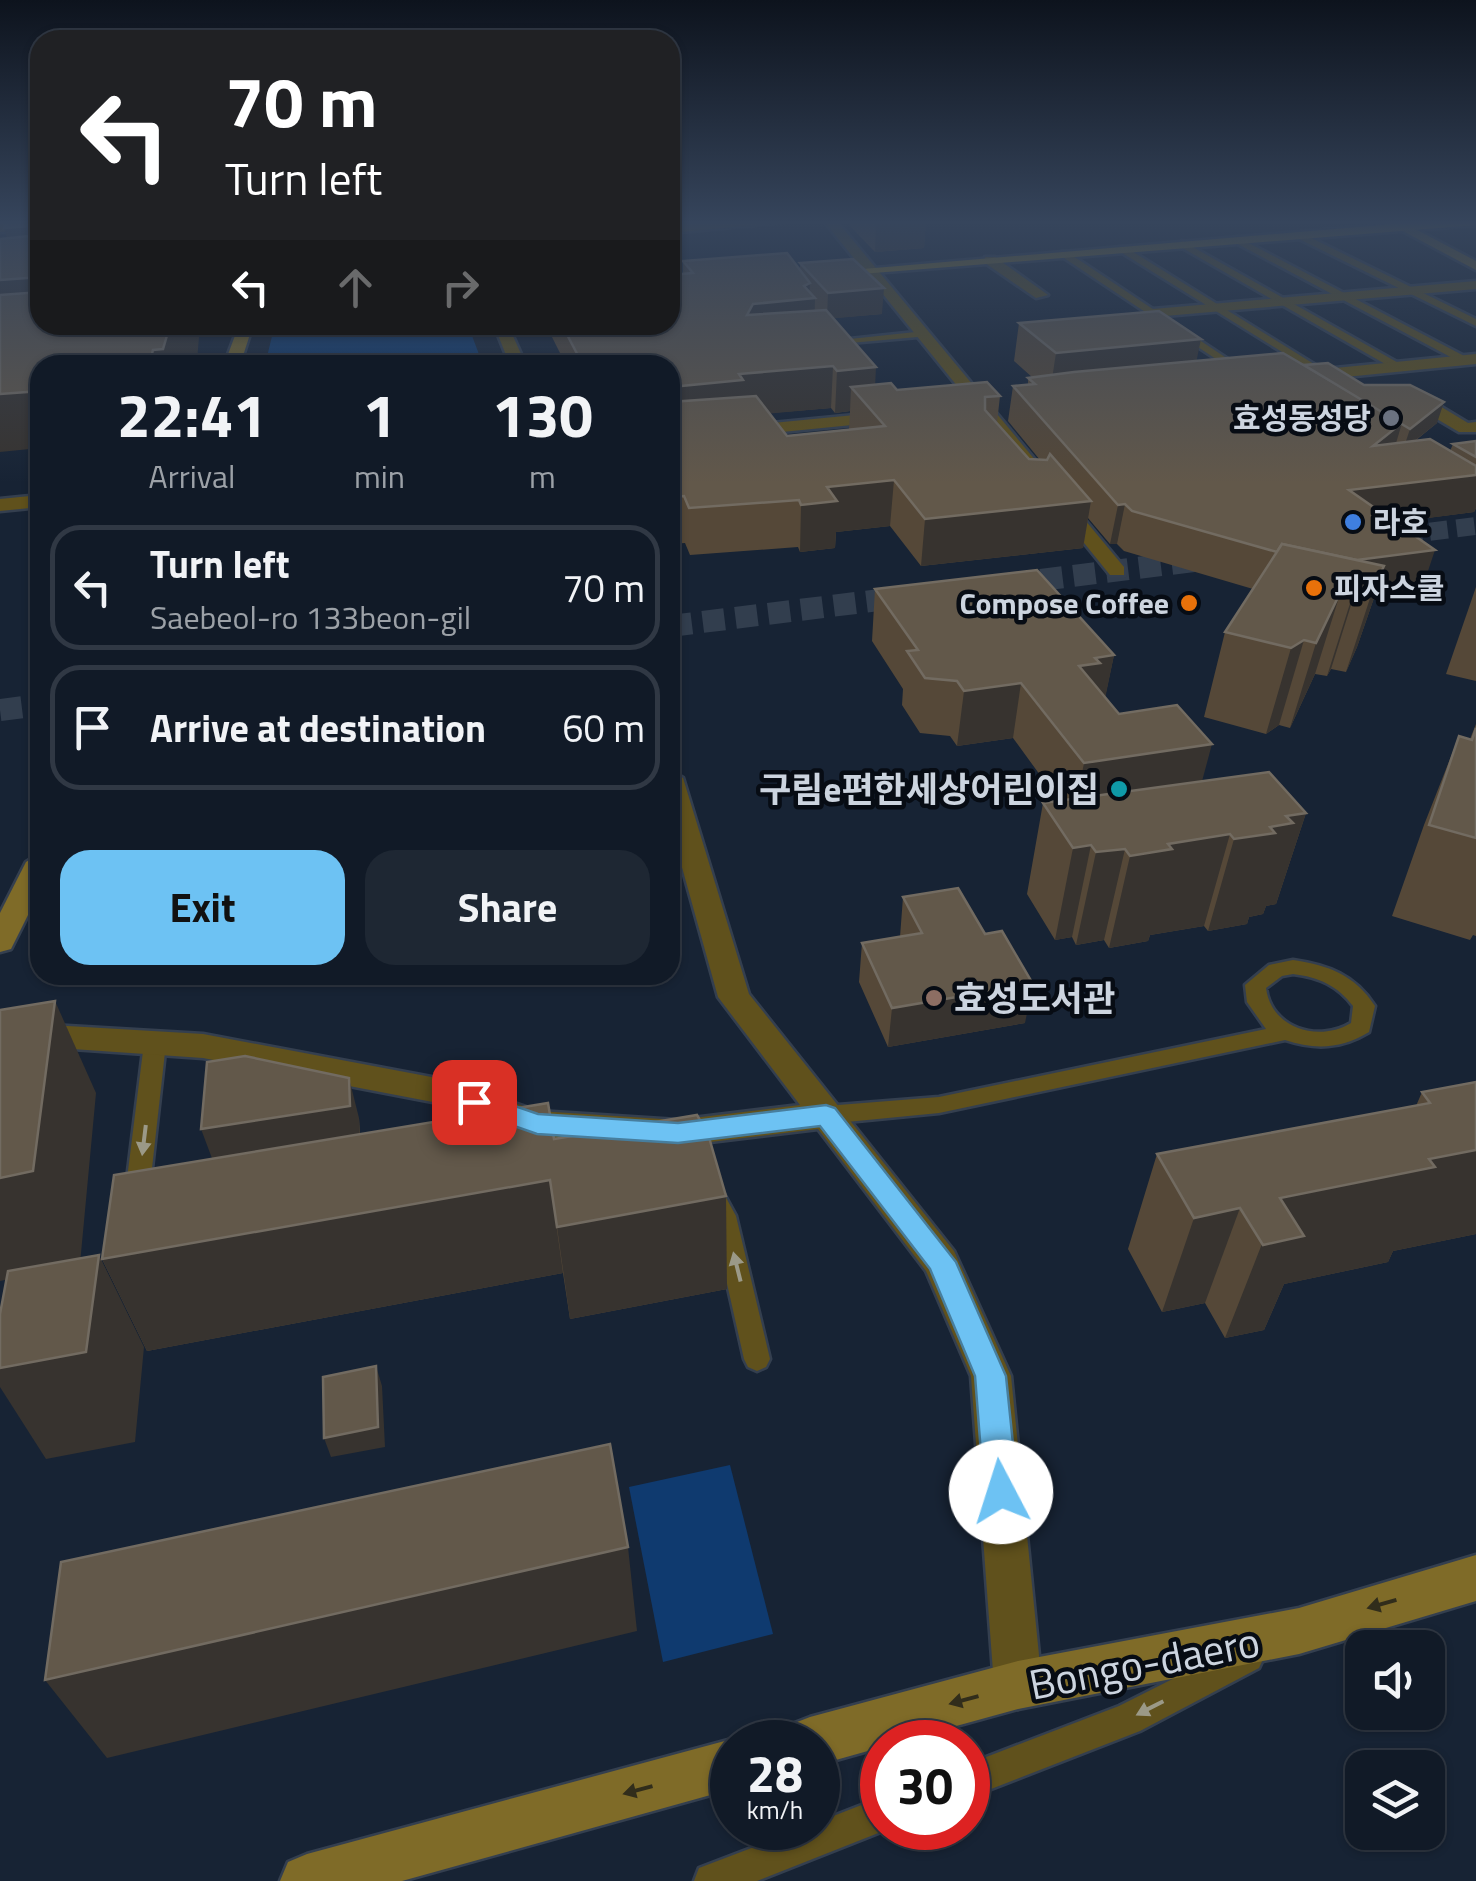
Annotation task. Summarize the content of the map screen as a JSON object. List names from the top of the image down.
{
  "streets": {
    "main road": ["Bongo-daero"]
  },
  "one_way": ["Bongo-daero"],
  "places": [
    "효성동성당",
    "라호",
    "피자스쿨",
    "Compose Coffee",
    "구림e편한세상어린이집",
    "효성도서관"
  ],
  "page": {
    "turn": ["70 m", "Turn left"],
    "eta": [
      "22:41",
      "Arrival",
      "1",
      "min",
      "130",
      "m"
    ],
    "list": [
      {
        "name": "Turn left",
        "note": "Saebeol-ro 133beon-gil",
        "value": "70 m"
      },
      {
        "name": "Arrive at destination",
        "value": "60 m"
      }
    ],
    "buttons": ["Exit", "Share"],
    "speed": "28 km/h",
    "limit": "30"
  }
}
